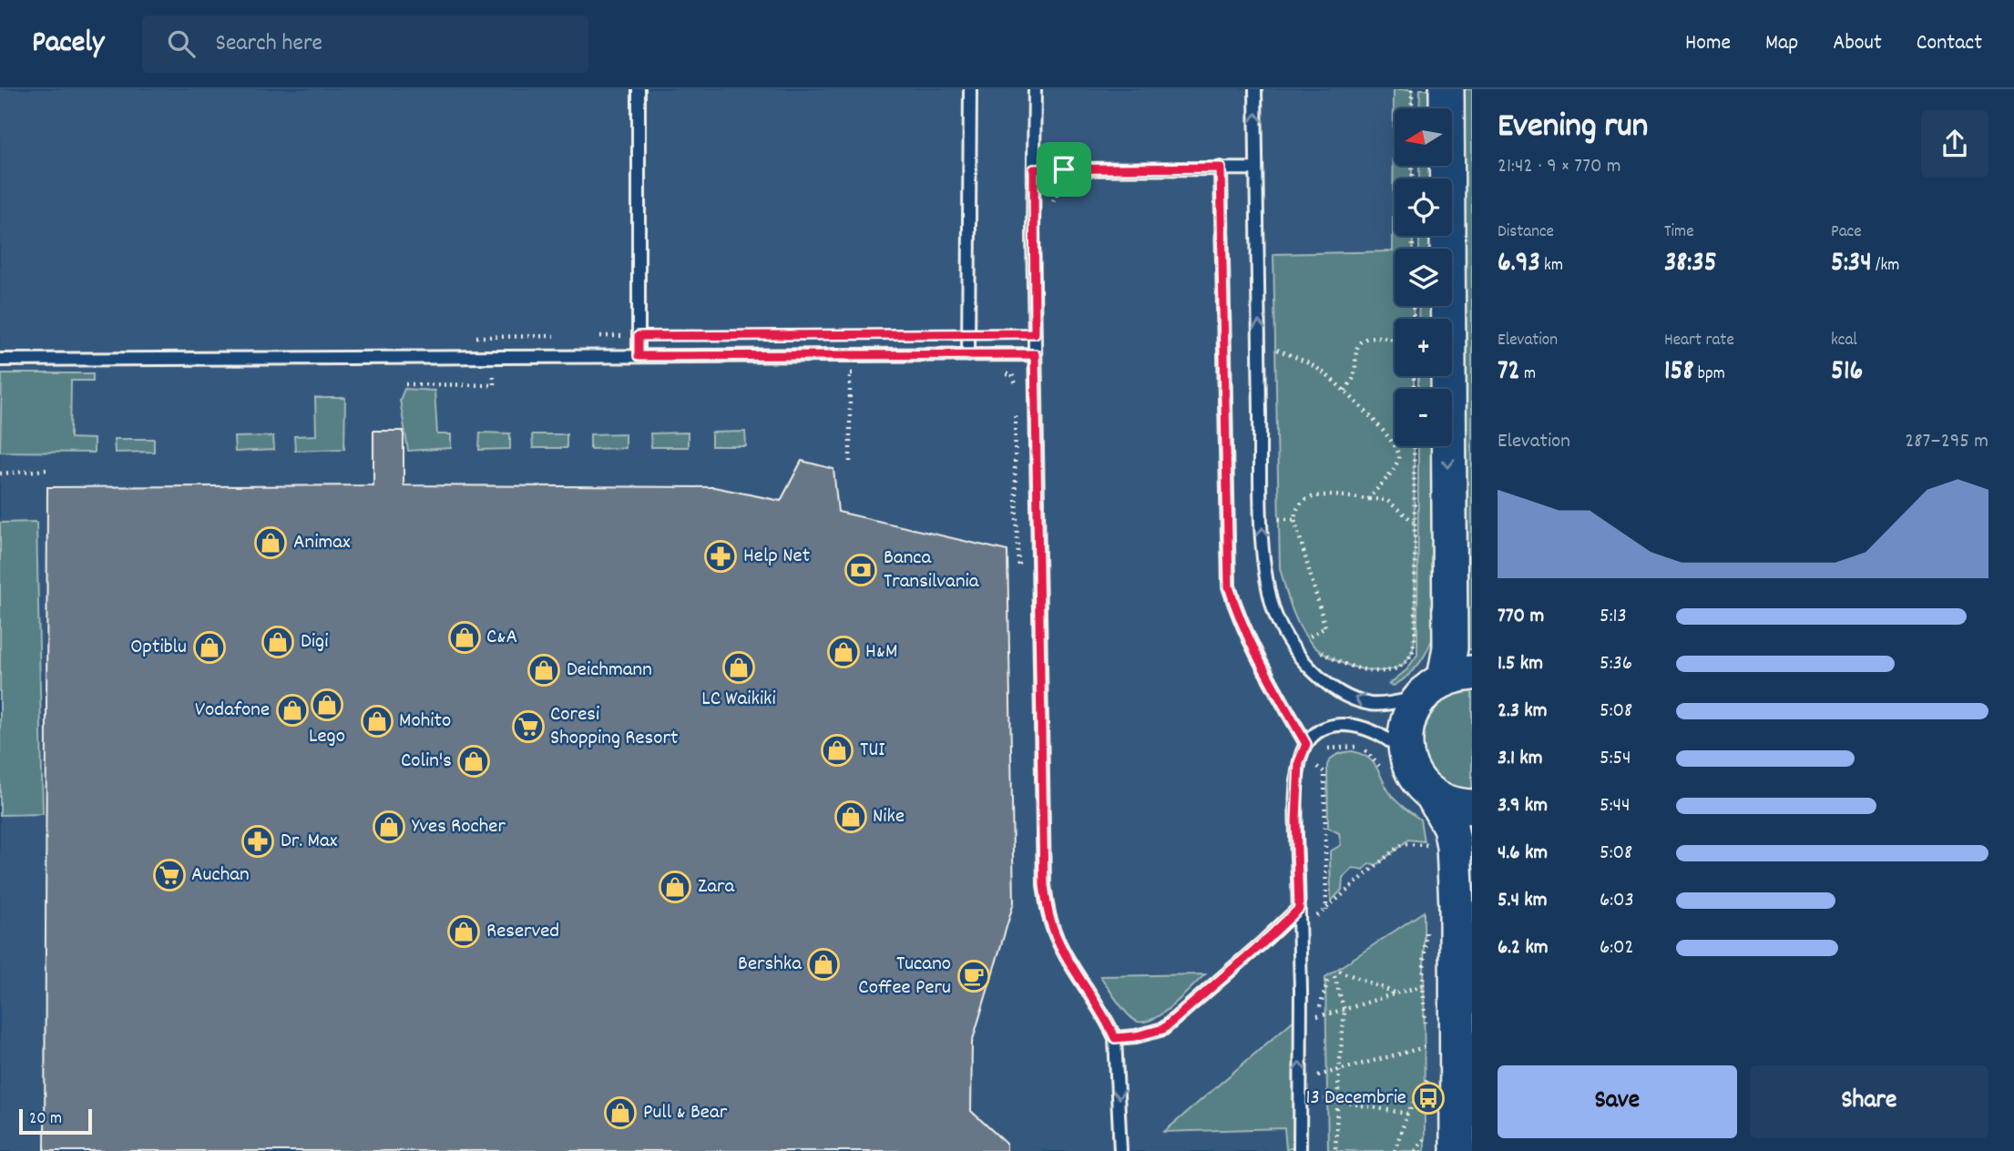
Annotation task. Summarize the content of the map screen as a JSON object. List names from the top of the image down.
{
  "places": {
    "shop": [
      "Animax",
      "C&A",
      "Digi",
      "Optiblu",
      "H&M",
      "LC Waikiki",
      "Deichmann",
      "Lego",
      "Vodafone",
      "Mohito",
      "TUI",
      "Colin's",
      "Nike",
      "Yves Rocher",
      "Zara",
      "Reserved",
      "Bershka",
      "Pull & Bear"
    ],
    "pharmacy": ["Help Net", "Dr. Max"],
    "bank": ["Banca Transilvania"],
    "supermarket": ["Coresi Shopping Resort", "Auchan"],
    "cafe": ["Tucano Coffee Peru"],
    "bus stop": ["13 Decembrie"]
  },
  "scale_bar": "20 m",
  "north": "left",
  "page": {
    "header": "Pacely",
    "search": "Search here",
    "nav": [
      "Home",
      "Map",
      "About",
      "Contact"
    ],
    "heading": ["Evening run", "21:42 · 9 × 770 m"],
    "map_buttons": ["+", "−"],
    "stats": [
      ["Distance", "6.93 km"],
      ["Time", "38:35"],
      ["Pace", "5:34 /km"],
      ["Elevation", "72 m"],
      ["Heart rate", "158 bpm"],
      ["kcal", "516"]
    ],
    "chart": ["Elevation", "287–295 m"],
    "list": [
      {
        "name": "770 m",
        "note": "5:13"
      },
      {
        "name": "1.5 km",
        "note": "5:36"
      },
      {
        "name": "2.3 km",
        "note": "5:08"
      },
      {
        "name": "3.1 km",
        "note": "5:54"
      },
      {
        "name": "3.9 km",
        "note": "5:44"
      },
      {
        "name": "4.6 km",
        "note": "5:08"
      },
      {
        "name": "5.4 km",
        "note": "6:03"
      },
      {
        "name": "6.2 km",
        "note": "6:02"
      }
    ],
    "buttons": ["Save", "Share"],
    "scale": "20 m"
  }
}
